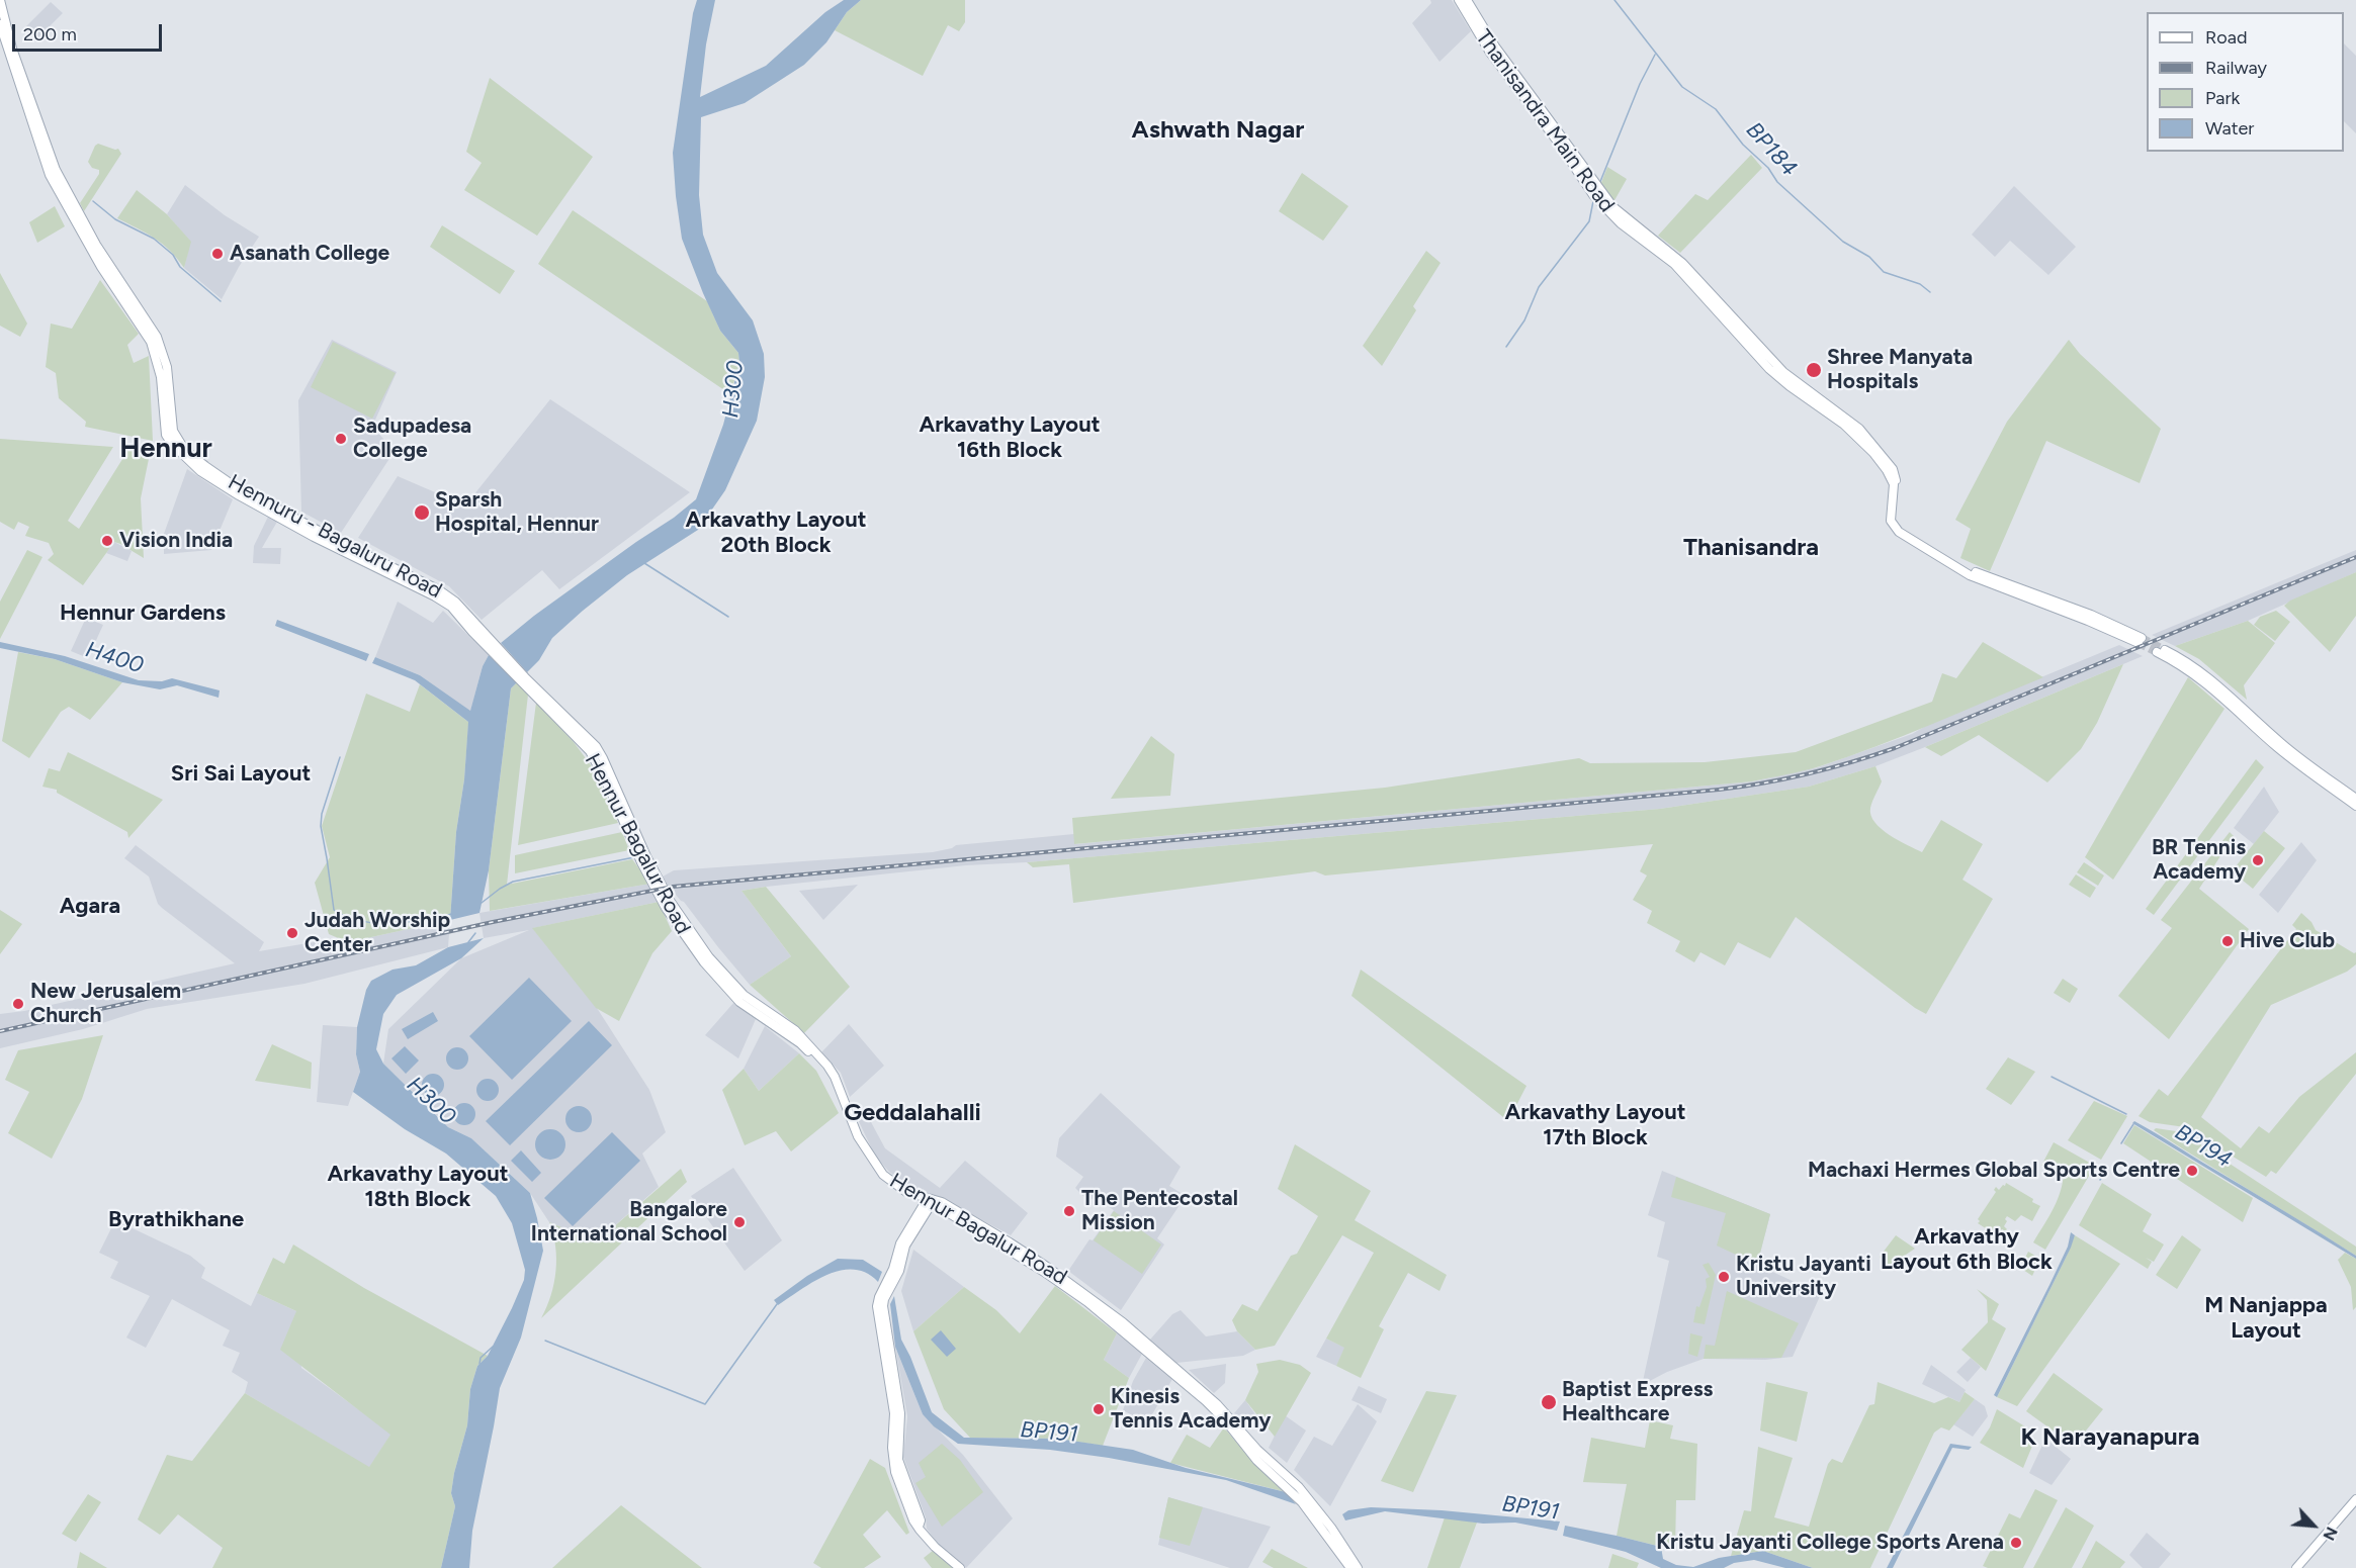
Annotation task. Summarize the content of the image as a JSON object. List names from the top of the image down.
{
  "streets": {
    "main road": ["Thanisandra Main Road", "Hennuru - Bagaluru Road", "Hennur Bagalur Road"]
  },
  "crossings": [
    ["Hennuru - Bagaluru Road", "Hennur Bagalur Road"]
  ],
  "districts": [
    "Ashwath Nagar",
    "Arkavathy Layout 16th Block",
    "Hennur",
    "Arkavathy Layout 20th Block",
    "Thanisandra",
    "Hennur Gardens",
    "Sri Sai Layout",
    "Agara",
    "Geddalahalli",
    "Arkavathy Layout 17th Block",
    "Arkavathy Layout 18th Block",
    "Byrathikhane",
    "Arkavathy Layout 6th Block",
    "M Nanjappa Layout",
    "K Narayanapura"
  ],
  "water": [
    "BP184",
    "H300",
    "H400",
    "BP194",
    "BP191"
  ],
  "places": [
    "Asanath College",
    "Shree Manyata Hospitals",
    "Sadupadesa College",
    "Sparsh Hospital, Hennur",
    "Vision India",
    "BR Tennis Academy",
    "Judah Worship Center",
    "Hive Club",
    "New Jerusalem Church",
    "Machaxi Hermes Global Sports Centre",
    "The Pentecostal Mission",
    "Bangalore International School",
    "Kristu Jayanti University",
    "Baptist Express Healthcare",
    "Kinesis Tennis Academy",
    "Kristu Jayanti College Sports Arena"
  ],
  "legend": [
    "Road",
    "Railway",
    "Park",
    "Water"
  ],
  "scale_bar": "200 m",
  "north": "bottom right"
}
